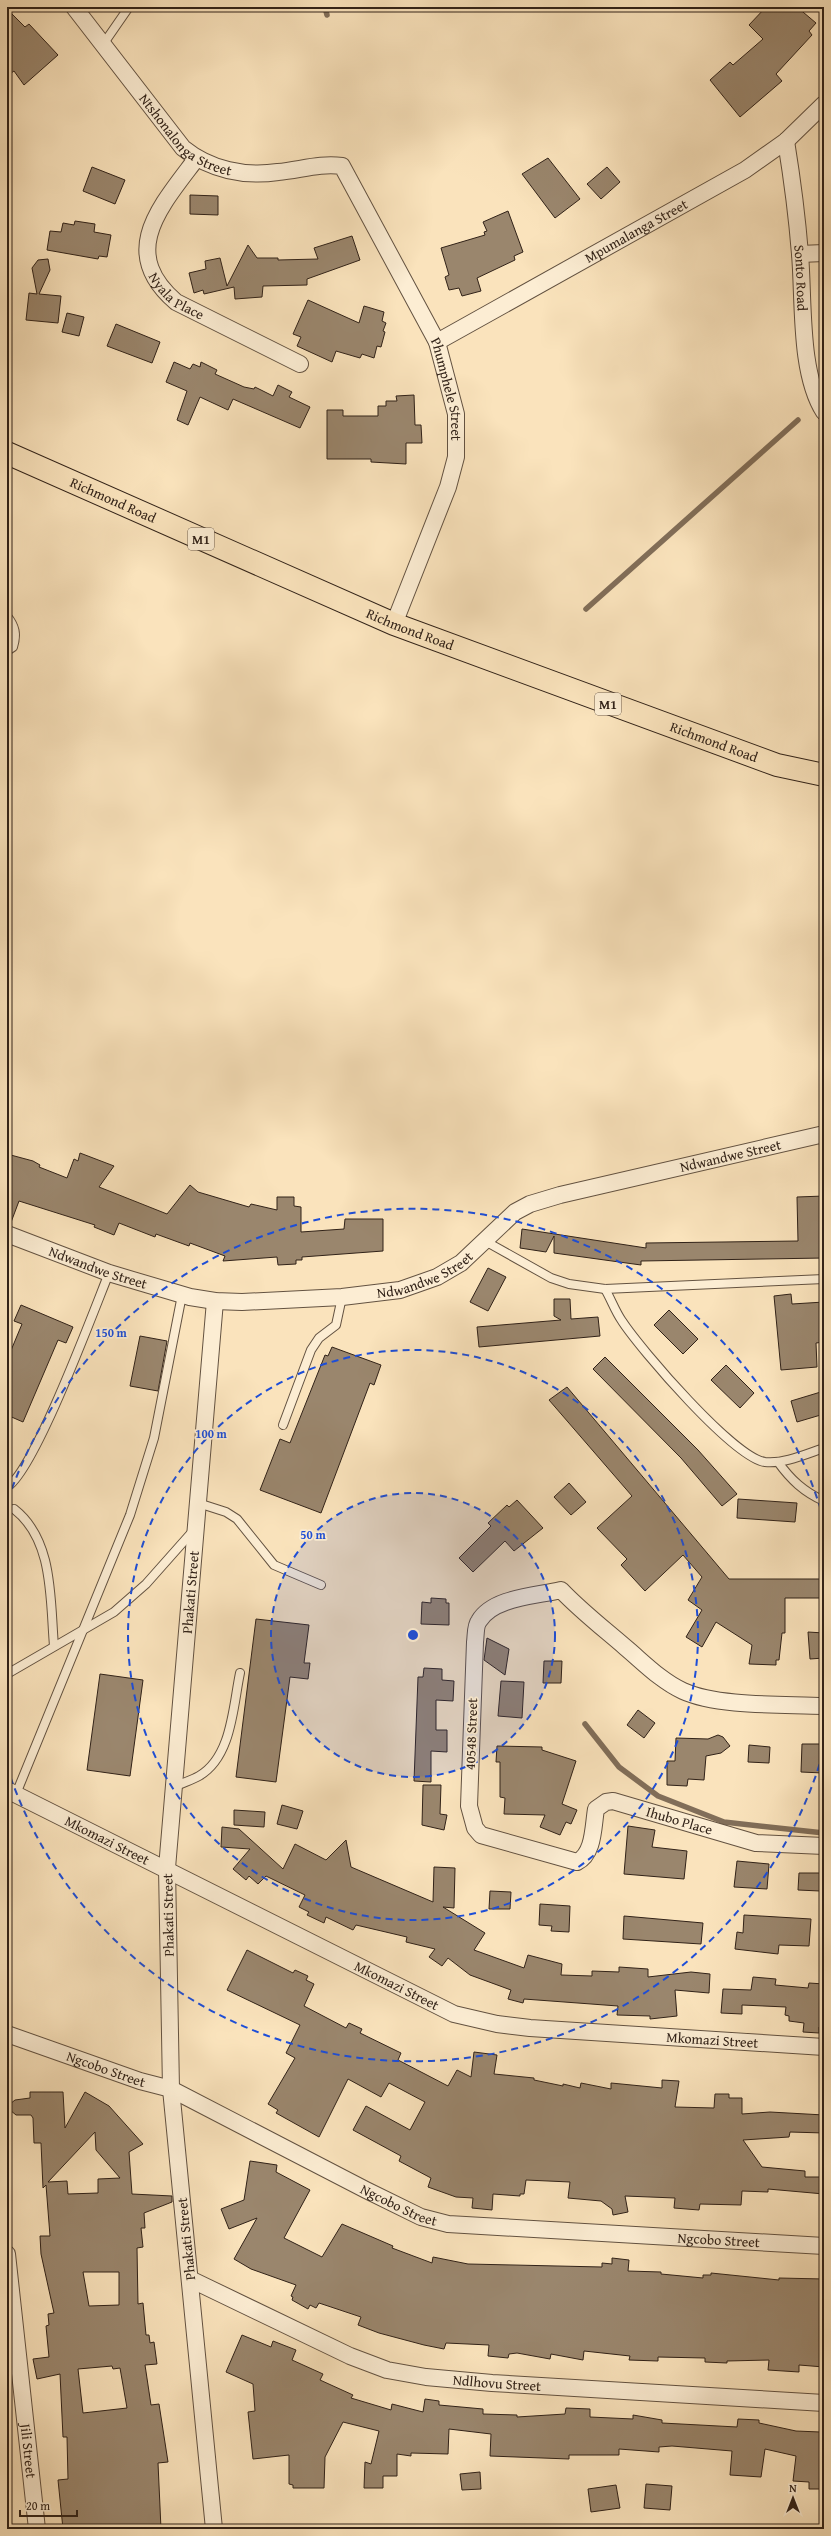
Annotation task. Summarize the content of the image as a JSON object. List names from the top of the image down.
{
  "streets": {
    "highway": ["Richmond Road", "M1"],
    "street": [
      "Ntshonalonga Street",
      "Mpumalanga Street",
      "Sonto Road",
      "Nyala Place",
      "Phumphele Street",
      "Ndwandwe Street",
      "Phakati Street",
      "40548 Street",
      "Ihubo Place",
      "Mkomazi Street",
      "Ngcobo Street",
      "Ndlhovu Street",
      "Jili Street"
    ]
  },
  "crossings": [
    ["Ntshonalonga Street", "Nyala Place"],
    ["Ntshonalonga Street", "Phumphele Street"],
    ["Mpumalanga Street", "Sonto Road"],
    ["Mpumalanga Street", "Phumphele Street"],
    ["Phumphele Street", "Richmond Road"],
    ["Ndwandwe Street", "Phakati Street"],
    ["Phakati Street", "Mkomazi Street"],
    ["Phakati Street", "Ngcobo Street"],
    ["Phakati Street", "Ndlhovu Street"],
    ["40548 Street", "Ihubo Place"]
  ],
  "scale_bar": "20 m",
  "north": "top",
  "rings": ["150 m", "100 m", "50 m"]
}
